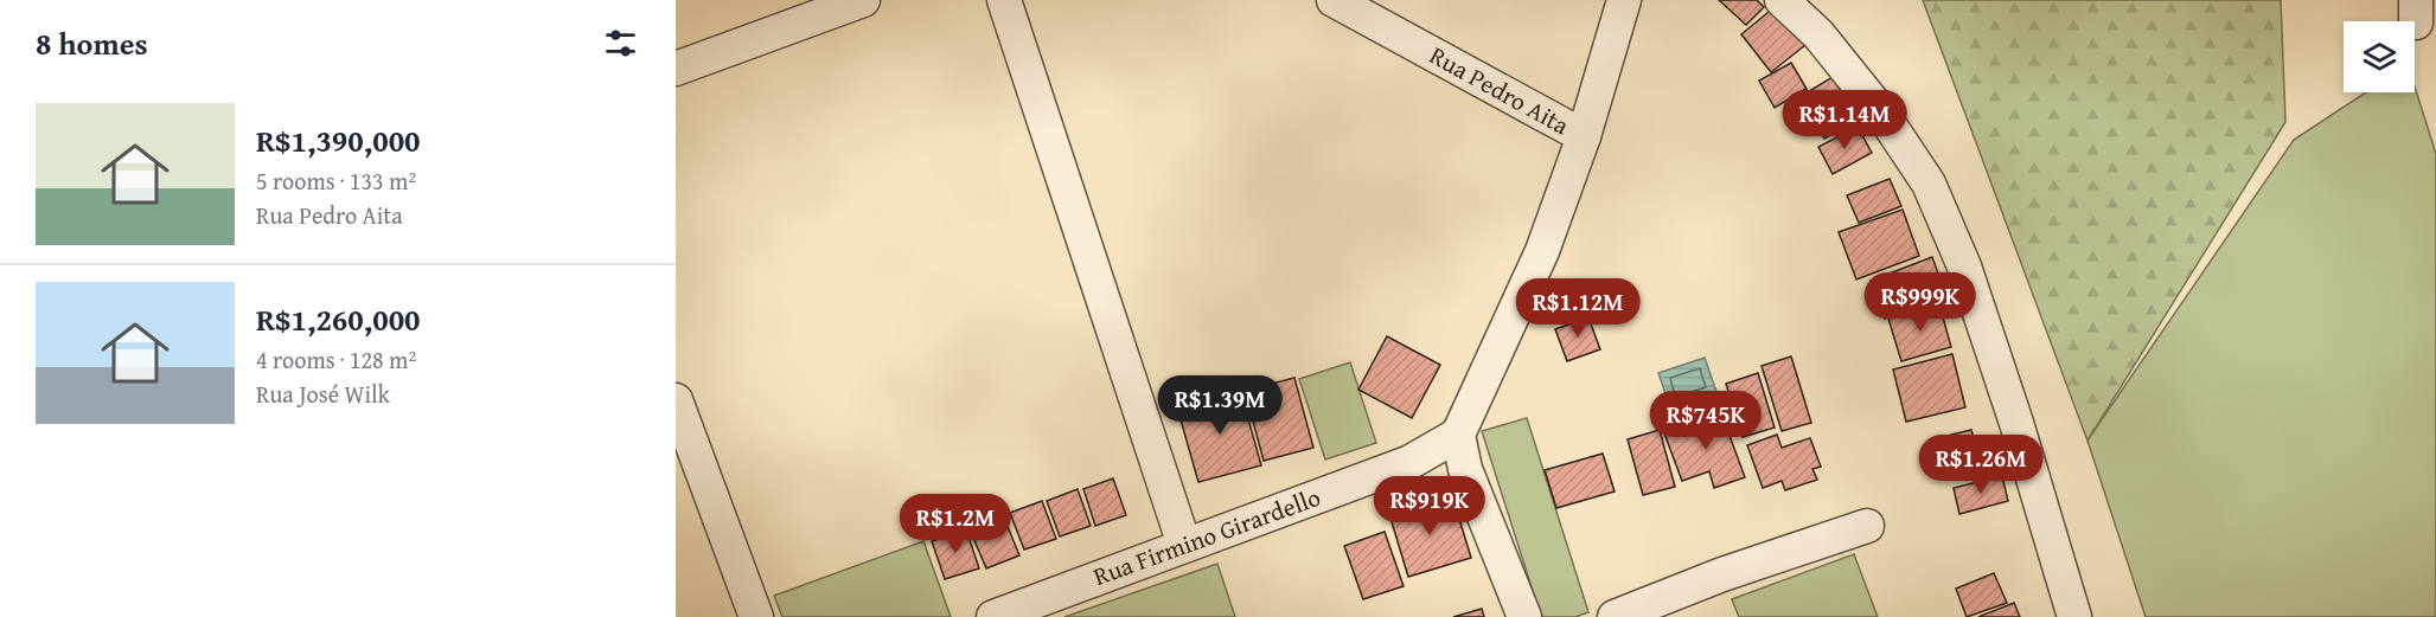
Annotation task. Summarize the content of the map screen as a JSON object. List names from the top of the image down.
{
  "streets": {
    "street": ["Rua Pedro Aita", "Rua Firmino Girardello"]
  },
  "crossings": [
    ["Rua Pedro Aita", "Rua Firmino Girardello"]
  ],
  "page": {
    "heading": "8 homes",
    "list": [
      {
        "name": "R$1,390,000",
        "note": "5 rooms · 133 m² · Rua Pedro Aita"
      },
      {
        "name": "R$1,260,000",
        "note": "4 rooms · 128 m² · Rua José Wilk"
      }
    ],
    "price": [
      "R$1.14M",
      "R$999K",
      "R$1.12M",
      "R$1.39M",
      "R$745K",
      "R$1.26M",
      "R$919K",
      "R$1.2M"
    ]
  }
}
